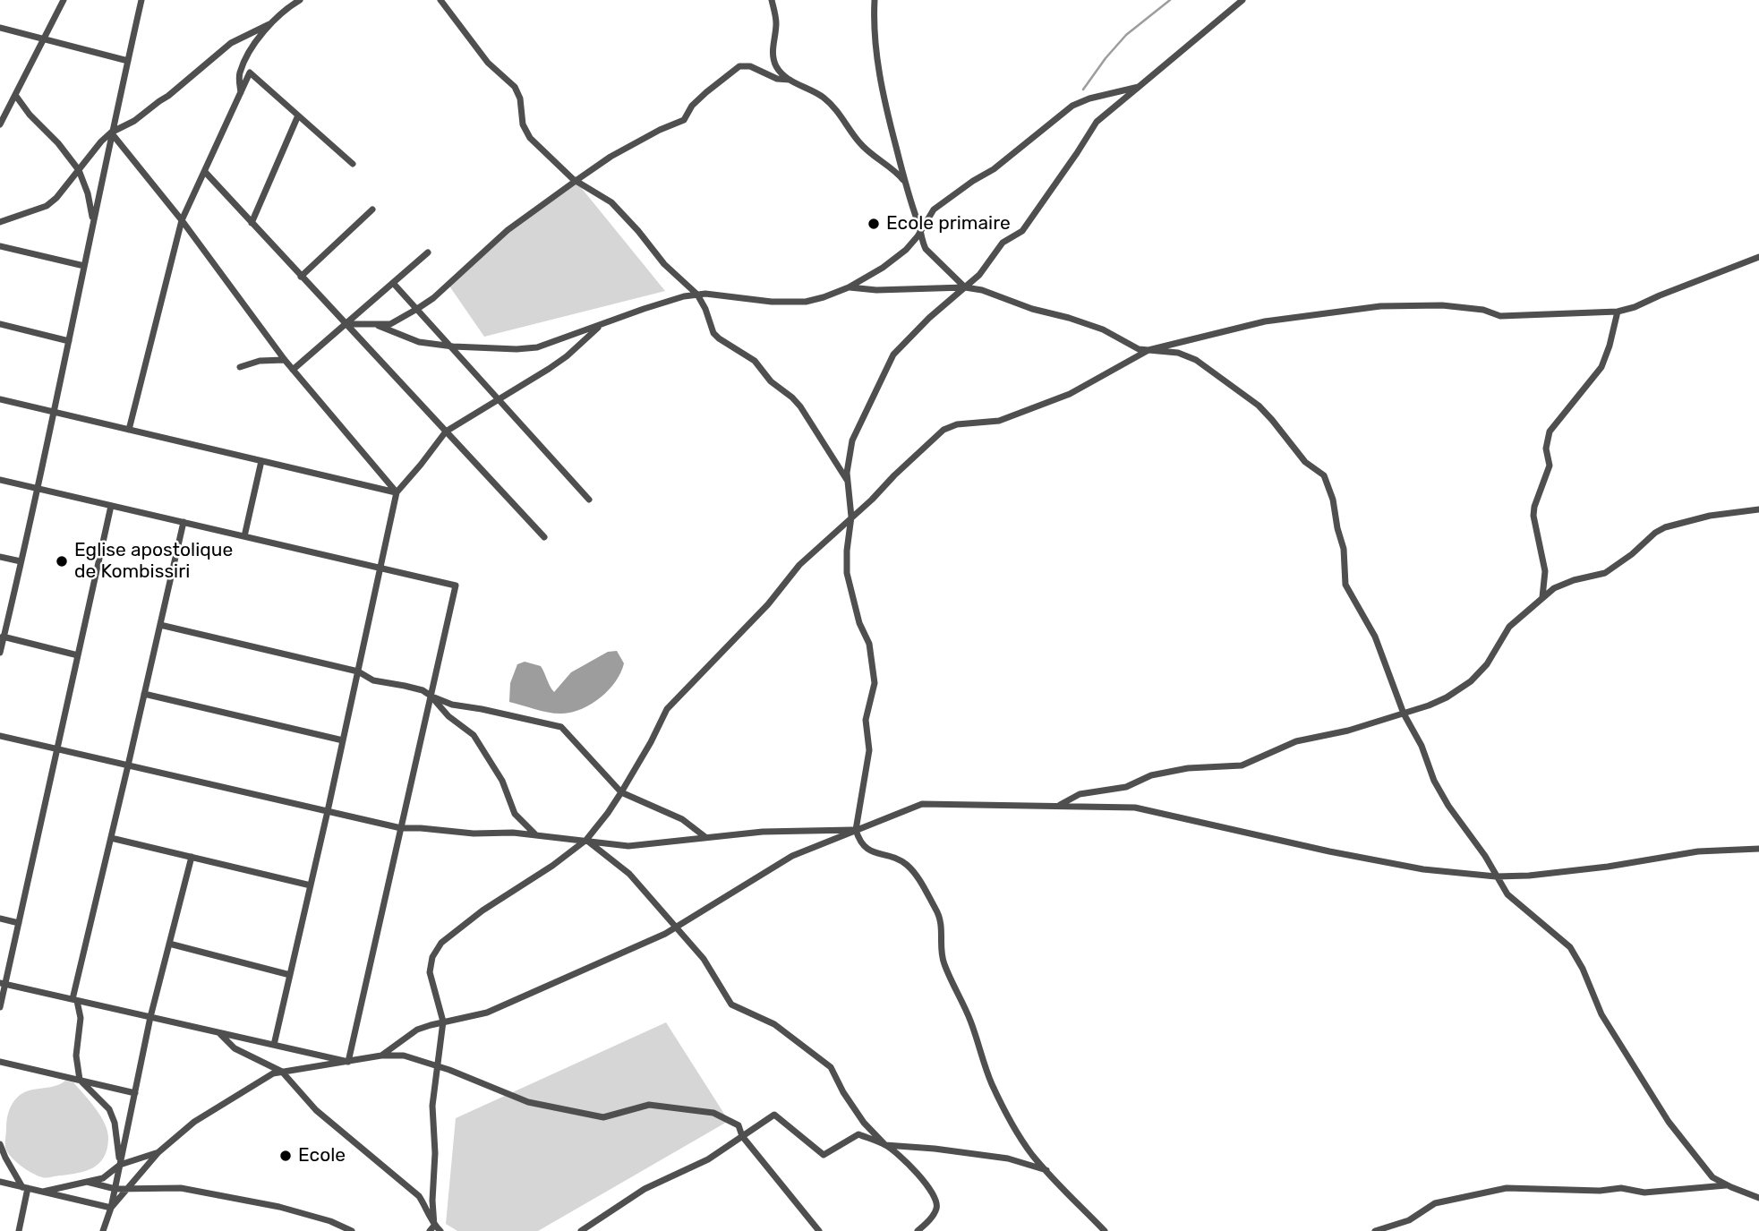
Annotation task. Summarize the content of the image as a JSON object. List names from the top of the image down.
{
  "places": ["Ecole primaire", "Eglise apostolique de Kombissiri", "Ecole"]
}
